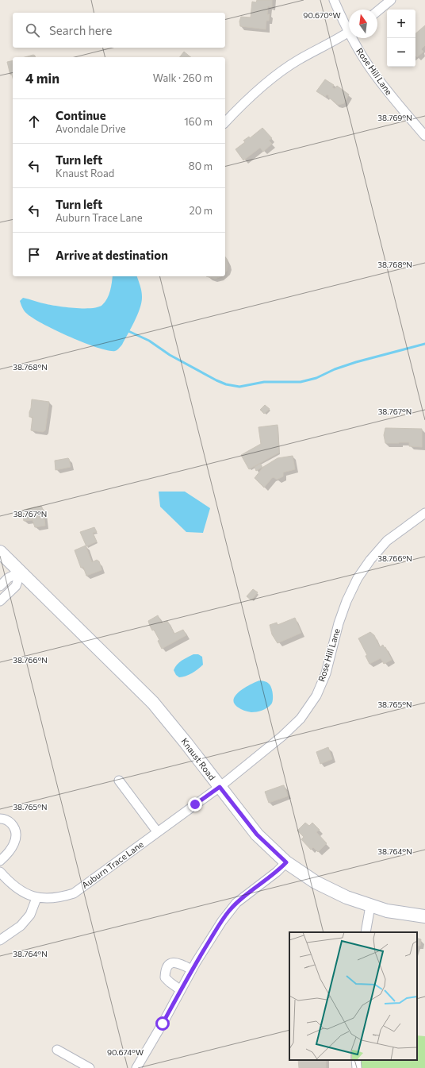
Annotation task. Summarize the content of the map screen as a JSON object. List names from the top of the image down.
{
  "streets": {
    "main road": ["Knaust Road"],
    "street": ["Rose Hill Lane", "Auburn Trace Lane"]
  },
  "crossings": [
    ["Rose Hill Lane", "Knaust Road"],
    ["Rose Hill Lane", "Auburn Trace Lane"],
    ["Knaust Road", "Auburn Trace Lane"]
  ],
  "north": "top",
  "page": {
    "map_buttons": ["+", "−"],
    "search": "Search here",
    "heading": ["4 min", "Walk · 260 m"],
    "list": [
      ["Continue", "Avondale Drive", "160 m"],
      ["Turn left", "Knaust Road", "80 m"],
      ["Turn left", "Auburn Trace Lane", "20 m"],
      "Arrive at destination"
    ]
  },
  "coordinates": [
    "90.670°W",
    "38.769°N",
    "38.768°N",
    "38.767°N",
    "38.766°N",
    "38.765°N",
    "38.764°N",
    "90.674°W"
  ]
}
